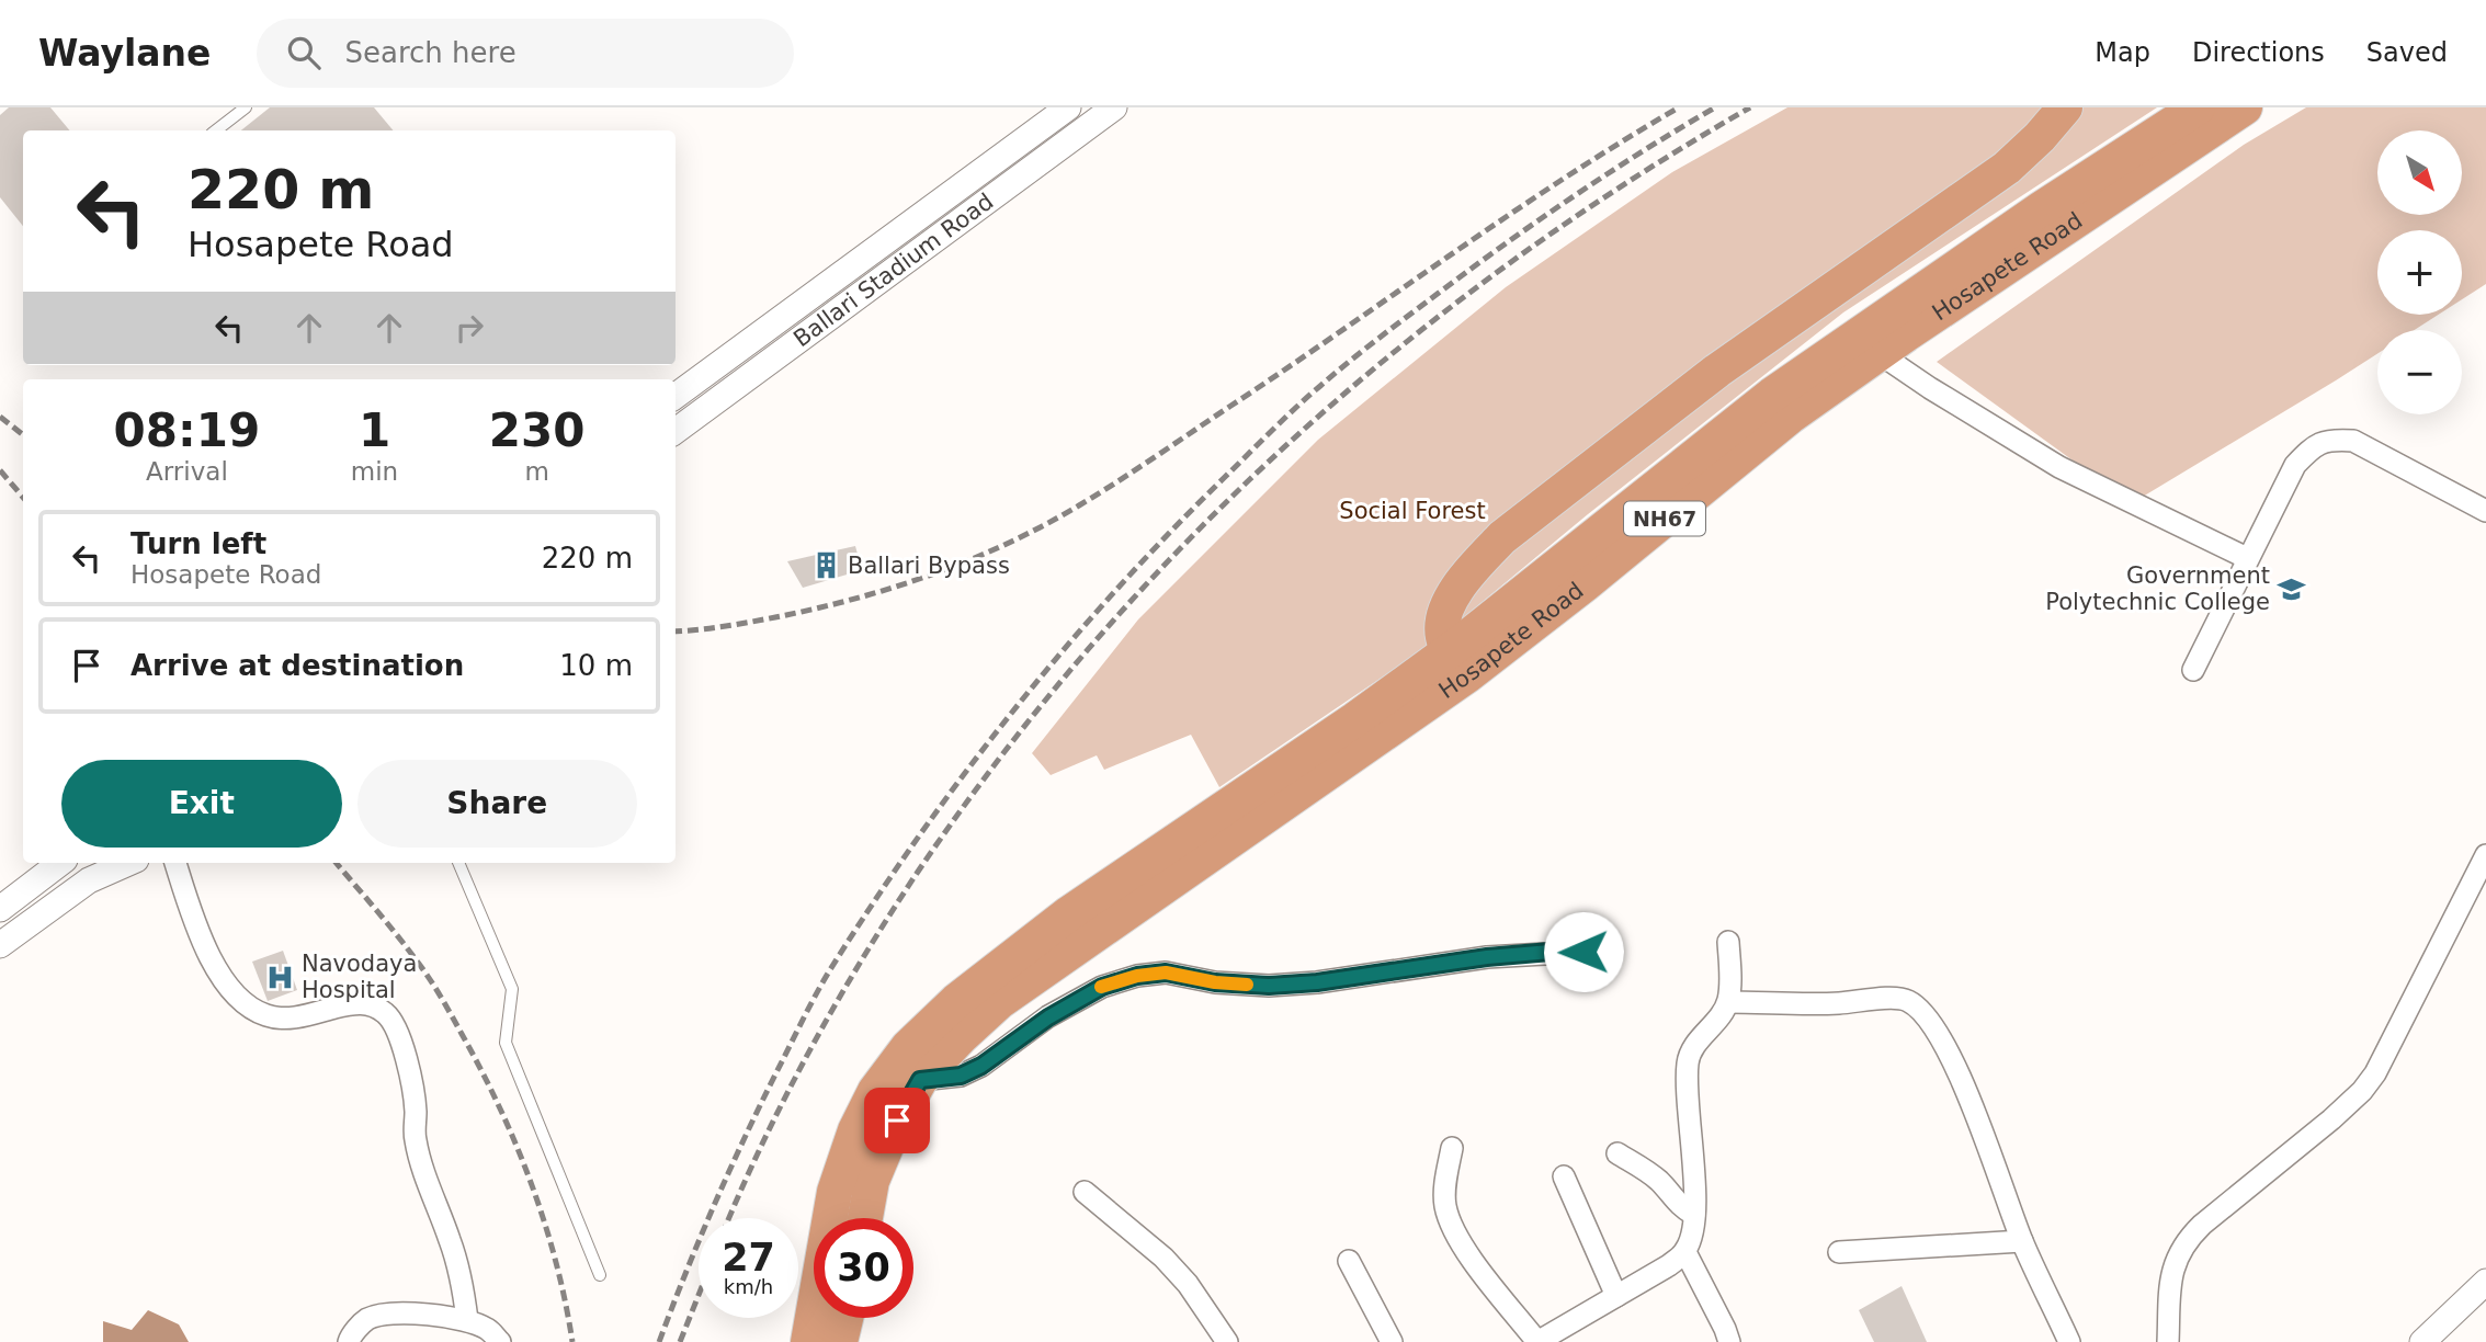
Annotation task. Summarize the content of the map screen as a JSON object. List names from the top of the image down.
{
  "streets": {
    "highway": ["Hosapete Road", "NH67"],
    "street": ["Ballari Stadium Road"]
  },
  "parks": ["Social Forest"],
  "places": {
    "building": ["Ballari Bypass"],
    "school or university": ["Government Polytechnic College"],
    "hospital": ["Navodaya Hospital"]
  },
  "north": "bottom right",
  "page": {
    "header": "Waylane",
    "search": "Search here",
    "nav": ["Map", "Directions", "Saved"],
    "map_buttons": ["+", "−"],
    "turn": ["220 m", "Hosapete Road"],
    "eta": [
      "08:19",
      "Arrival",
      "1",
      "min",
      "230",
      "m"
    ],
    "list": [
      {
        "name": "Turn left",
        "note": "Hosapete Road",
        "value": "220 m"
      },
      {
        "name": "Arrive at destination",
        "value": "10 m"
      }
    ],
    "buttons": ["Exit", "Share"],
    "speed": "27 km/h",
    "limit": "30"
  }
}
